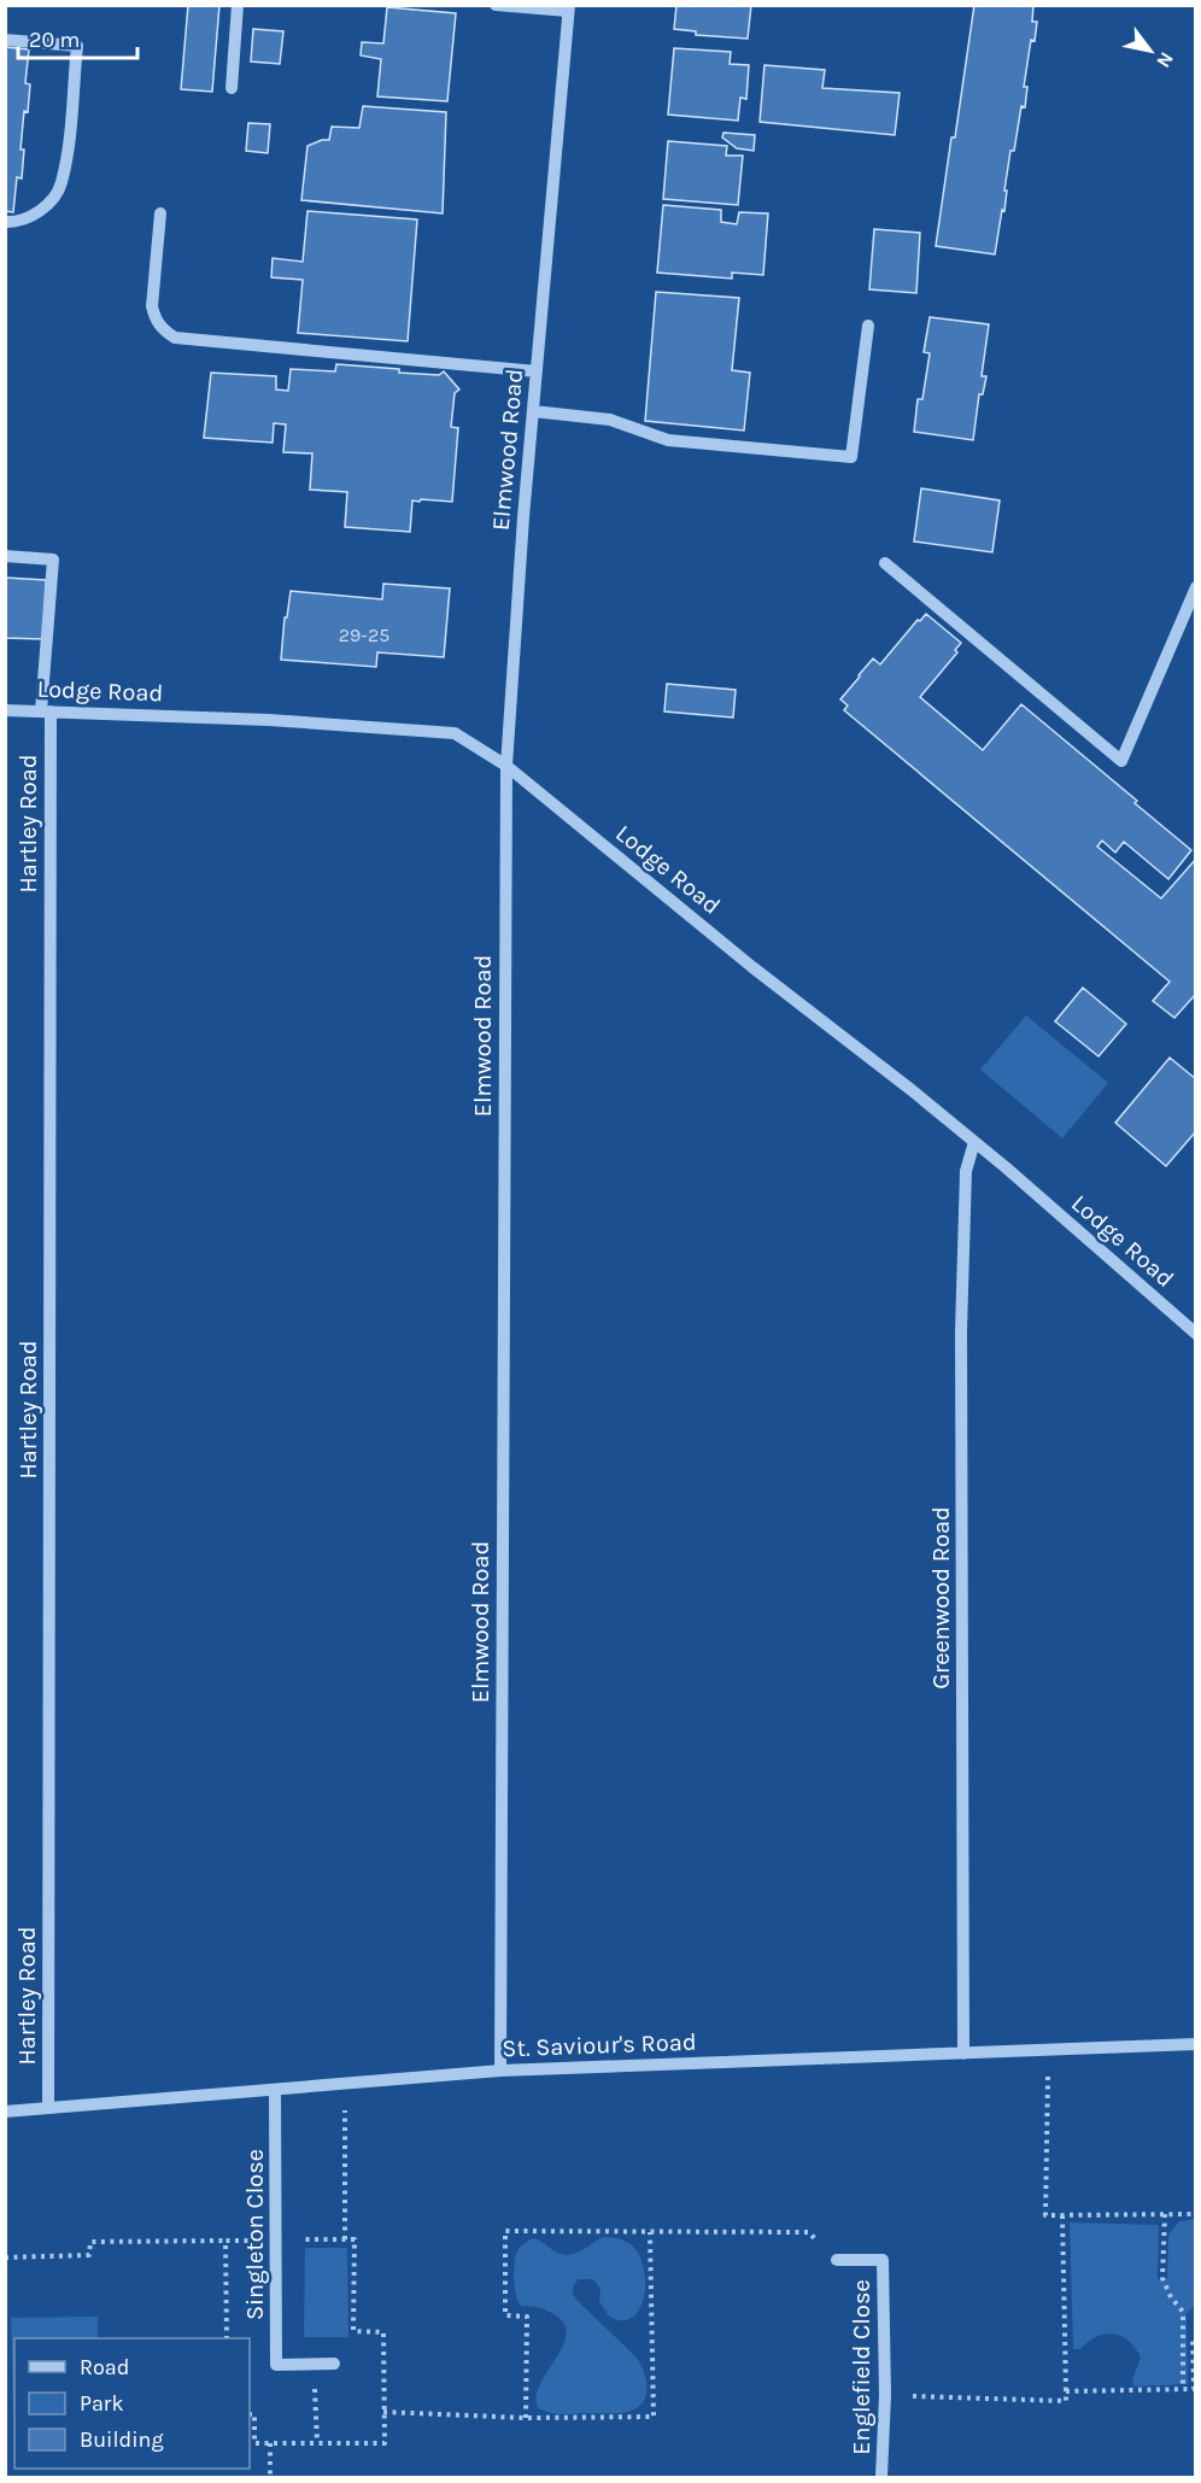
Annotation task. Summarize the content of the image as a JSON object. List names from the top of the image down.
{
  "streets": {
    "street": [
      "Elmwood Road",
      "Lodge Road",
      "Hartley Road",
      "Greenwood Road",
      "St. Saviour's Road",
      "Singleton Close",
      "Englefield Close"
    ]
  },
  "crossings": [
    ["Elmwood Road", "Lodge Road"],
    ["Elmwood Road", "St. Saviour's Road"],
    ["Lodge Road", "Hartley Road"],
    ["Lodge Road", "Greenwood Road"],
    ["Hartley Road", "St. Saviour's Road"],
    ["Greenwood Road", "St. Saviour's Road"],
    ["St. Saviour's Road", "Singleton Close"]
  ],
  "house_numbers": ["29-25"],
  "legend": ["Road", "Park", "Building"],
  "scale_bar": "20 m",
  "north": "bottom right"
}
